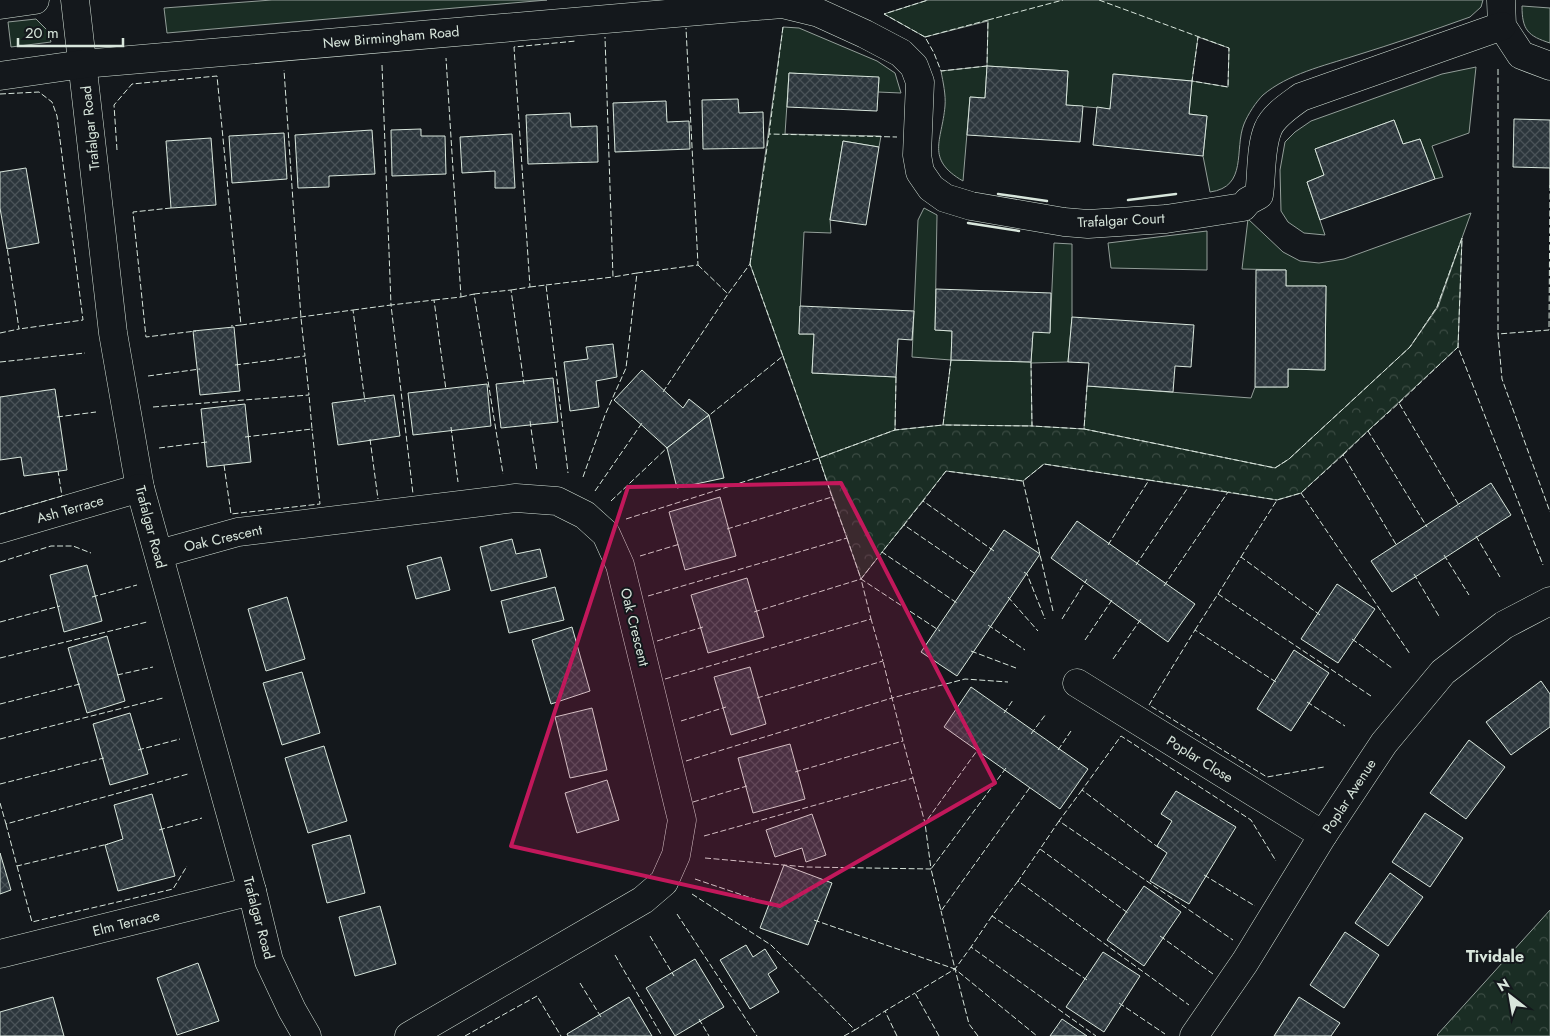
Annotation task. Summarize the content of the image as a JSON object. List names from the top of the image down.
{
  "streets": {
    "main road": [
      "New Birmingham Road",
      "Trafalgar Road",
      "Trafalgar Court",
      "Ash Terrace",
      "Oak Crescent",
      "Poplar Close",
      "Poplar Avenue",
      "Elm Terrace"
    ]
  },
  "crossings": [
    ["New Birmingham Road", "Trafalgar Road"],
    ["New Birmingham Road", "Trafalgar Court"],
    ["Trafalgar Road", "Ash Terrace"],
    ["Trafalgar Road", "Oak Crescent"],
    ["Trafalgar Road", "Elm Terrace"],
    ["Poplar Close", "Poplar Avenue"]
  ],
  "districts": ["Tividale"],
  "scale_bar": "20 m",
  "north": "top left"
}
